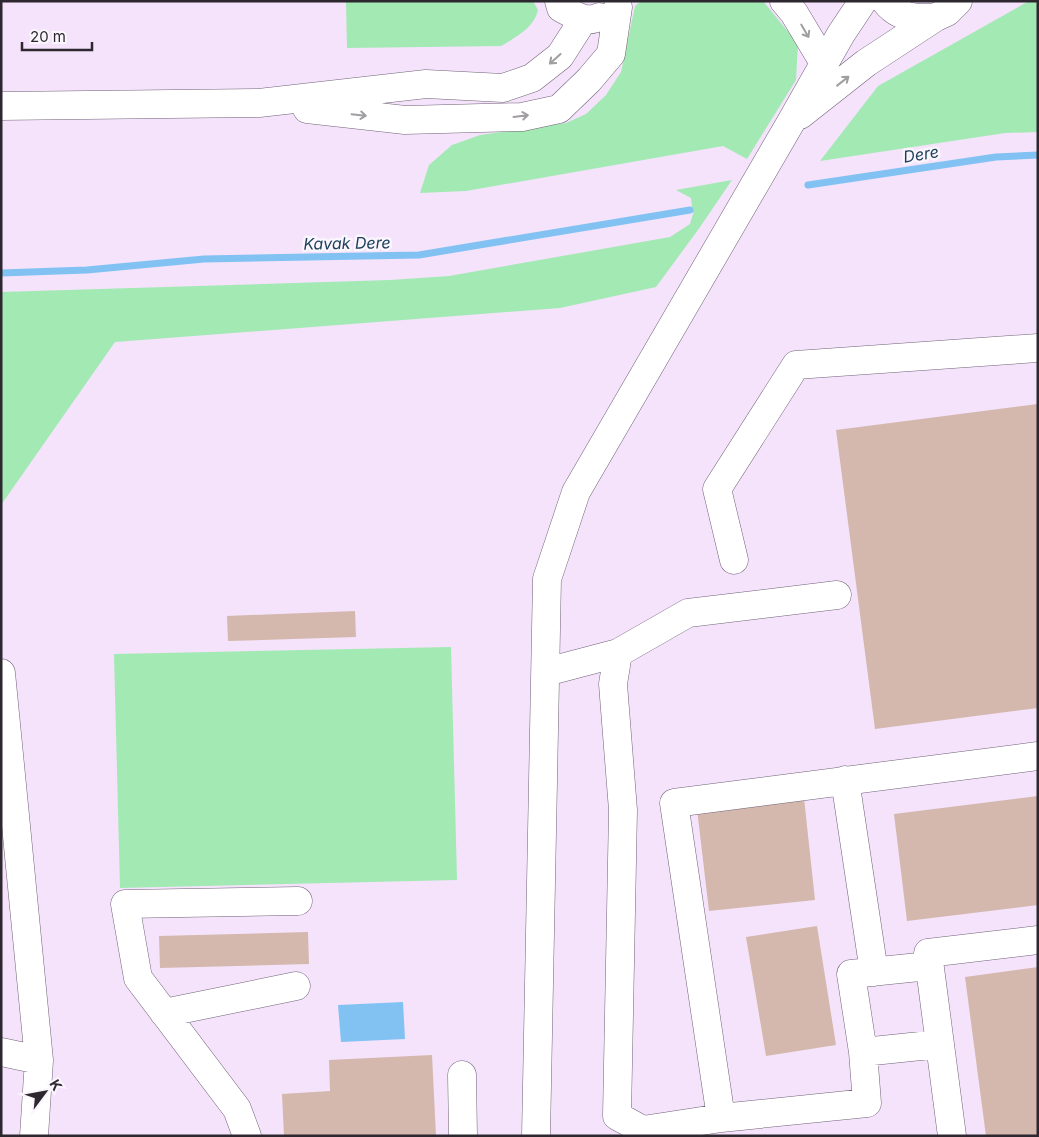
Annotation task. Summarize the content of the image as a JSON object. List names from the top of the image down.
{
  "water": ["Dere", "Kavak Dere"],
  "scale_bar": "20 m",
  "north": "top right"
}
